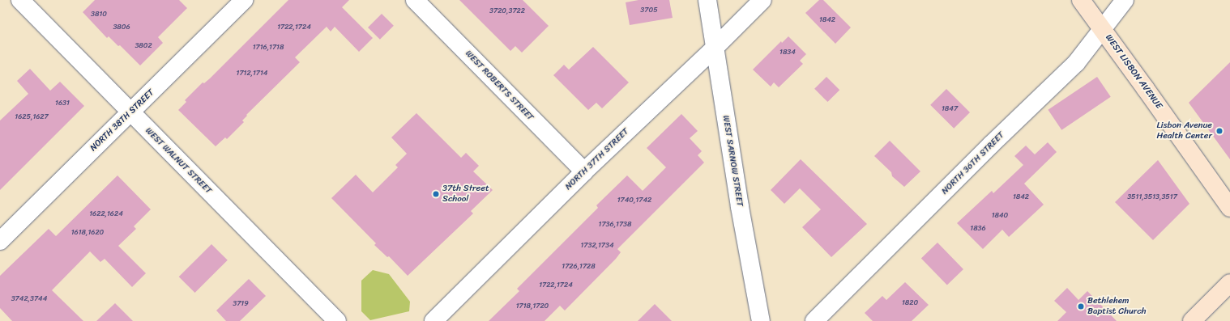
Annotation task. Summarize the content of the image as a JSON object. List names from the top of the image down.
{
  "streets": {
    "main road": ["WEST LISBON AVENUE"],
    "street": [
      "WEST ROBERTS STREET",
      "NORTH 38TH STREET",
      "NORTH 37TH STREET",
      "WEST WALNUT STREET",
      "WEST SARNOW STREET",
      "NORTH 36TH STREET"
    ]
  },
  "crossings": [
    ["WEST LISBON AVENUE", "NORTH 36TH STREET"],
    ["WEST ROBERTS STREET", "NORTH 37TH STREET"],
    ["NORTH 38TH STREET", "WEST WALNUT STREET"],
    ["NORTH 37TH STREET", "WEST SARNOW STREET"]
  ],
  "places": ["Lisbon Avenue Health Center", "37th Street School", "Bethlehem Baptist Church"],
  "house_numbers": [
    "3705",
    "3720,3722",
    "3810",
    "1842",
    "3806",
    "1722,1724",
    "3802",
    "1716,1718",
    "1834",
    "1712,1714",
    "1631",
    "1847",
    "1625,1627",
    "1842",
    "3511,3513,3517",
    "1740,1742",
    "1622,1624",
    "1840",
    "1736,1738",
    "1836",
    "1618,1620",
    "1732,1734",
    "1726,1728",
    "1722,1724",
    "3742,3744",
    "1820",
    "3719",
    "1718,1720"
  ]
}
